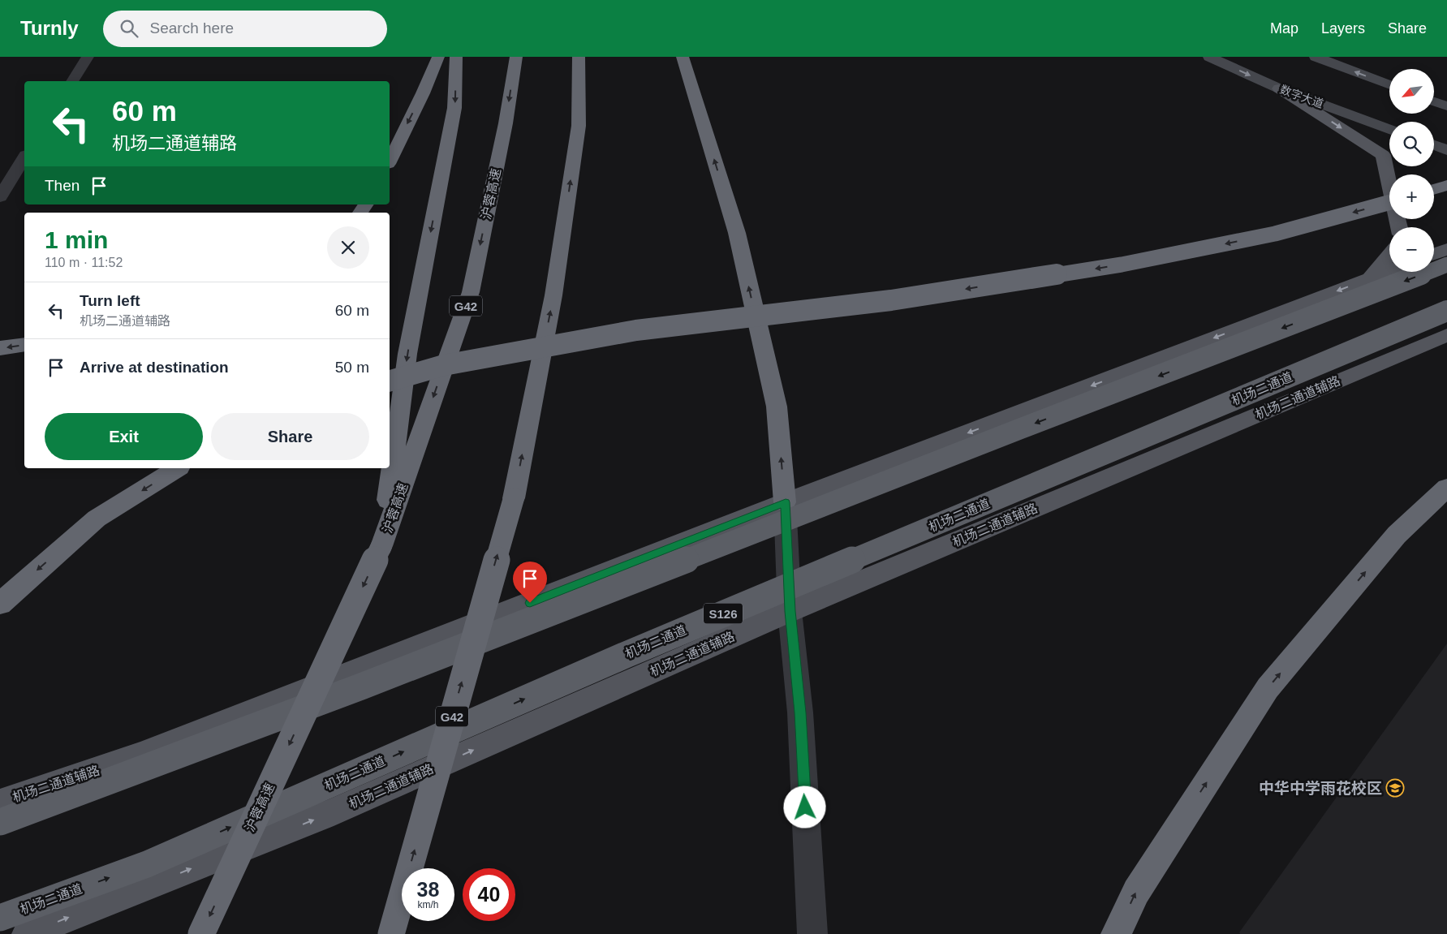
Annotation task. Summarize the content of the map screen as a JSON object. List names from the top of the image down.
{
  "streets": {
    "highway": [
      "沪蓉高速",
      "G42",
      "机场二通道",
      "S126"
    ],
    "main road": ["数字大道", "机场二通道辅路"]
  },
  "one_way": ["数字大道"],
  "places": {
    "school or university": ["中华中学雨花校区"]
  },
  "north": "bottom left",
  "page": {
    "header": "Turnly",
    "search": "Search here",
    "nav": ["Map", "Layers", "Share"],
    "map_buttons": ["+", "−"],
    "turn": ["60 m", "机场二通道辅路"],
    "then": "Then",
    "heading": ["1 min", "110 m · 11:52"],
    "list": [
      {
        "name": "Turn left",
        "note": "机场二通道辅路",
        "value": "60 m"
      },
      {
        "name": "Arrive at destination",
        "value": "50 m"
      }
    ],
    "buttons": ["Exit", "Share"],
    "speed": "38 km/h",
    "limit": "40"
  }
}
